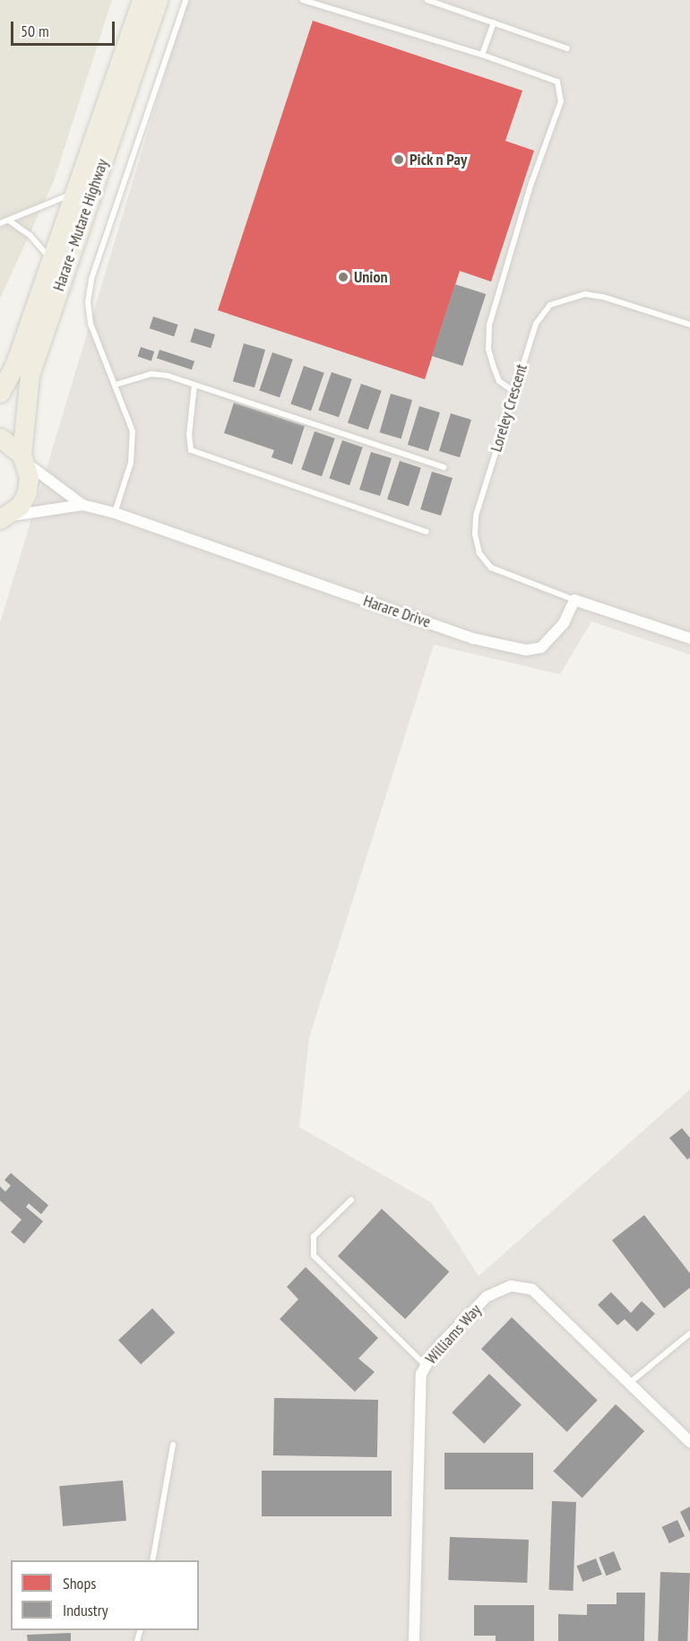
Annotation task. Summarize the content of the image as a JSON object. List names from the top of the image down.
{
  "streets": {
    "highway": ["Harare - Mutare Highway"],
    "street": ["Harare Drive", "Williams Way"],
    "lane": ["Loreley Crescent"]
  },
  "crossings": [
    ["Harare - Mutare Highway", "Harare Drive"],
    ["Loreley Crescent", "Harare Drive"]
  ],
  "places": ["Pick n Pay", "Union"],
  "legend": ["Shops", "Industry"],
  "scale_bar": "50 m"
}
